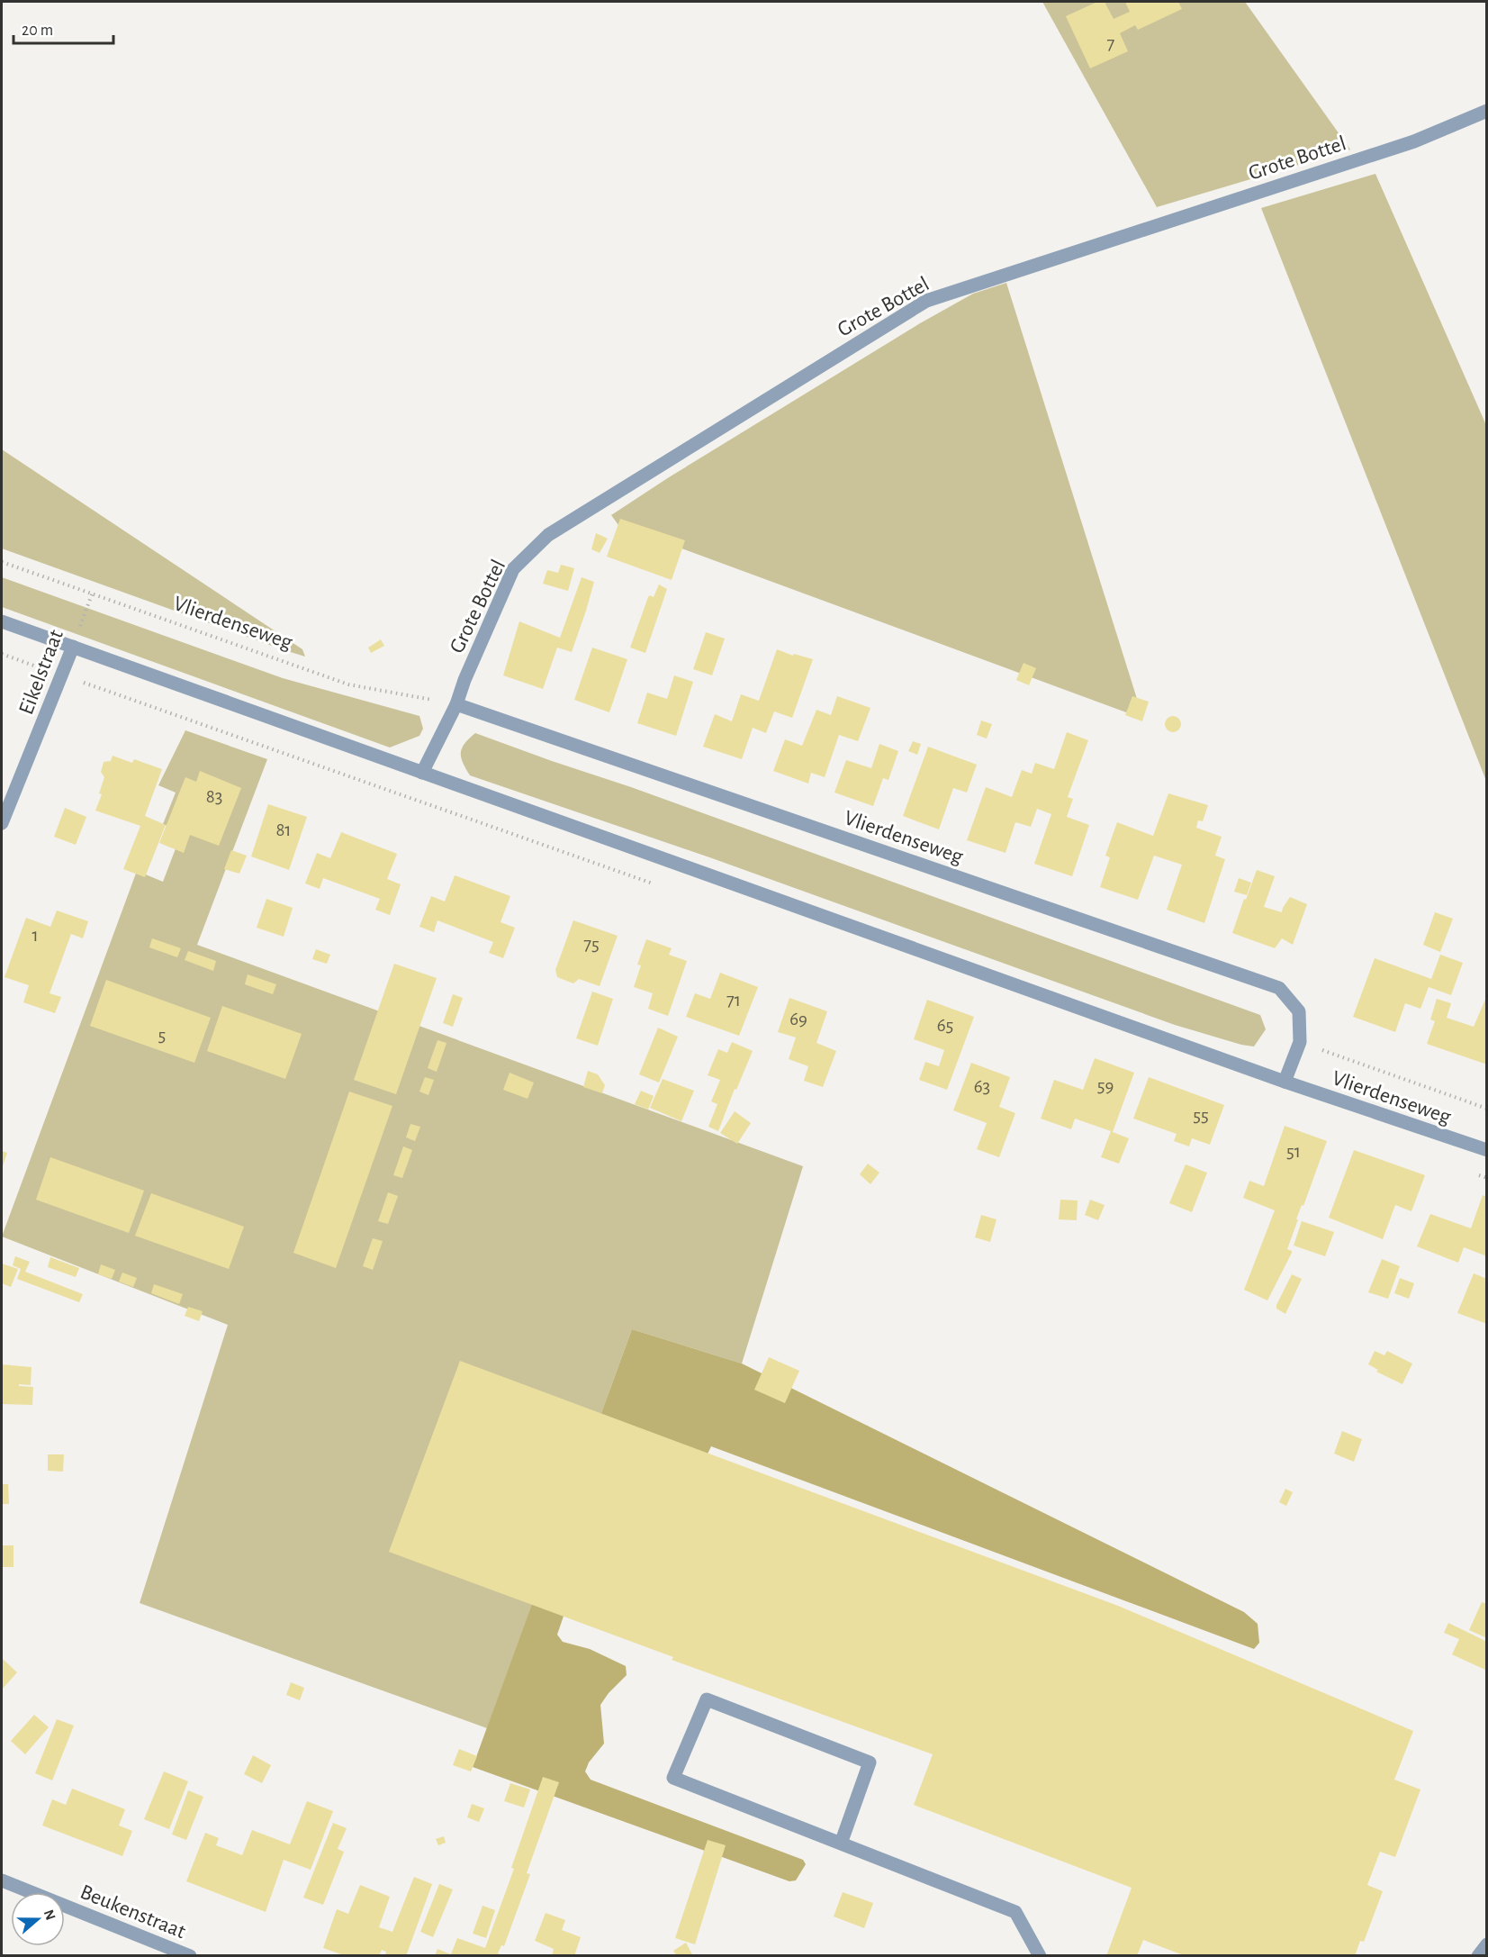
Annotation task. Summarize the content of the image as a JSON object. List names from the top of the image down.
{
  "streets": {
    "street": [
      "Grote Bottel",
      "Vlierdenseweg",
      "Eikelstraat",
      "Beukenstraat"
    ]
  },
  "crossings": [
    ["Grote Bottel", "Vlierdenseweg"],
    ["Vlierdenseweg", "Eikelstraat"]
  ],
  "house_numbers": [
    "7",
    "83",
    "81",
    "1",
    "75",
    "71",
    "69",
    "65",
    "5",
    "59",
    "63",
    "55",
    "51"
  ],
  "scale_bar": "20 m",
  "north": "right"
}
